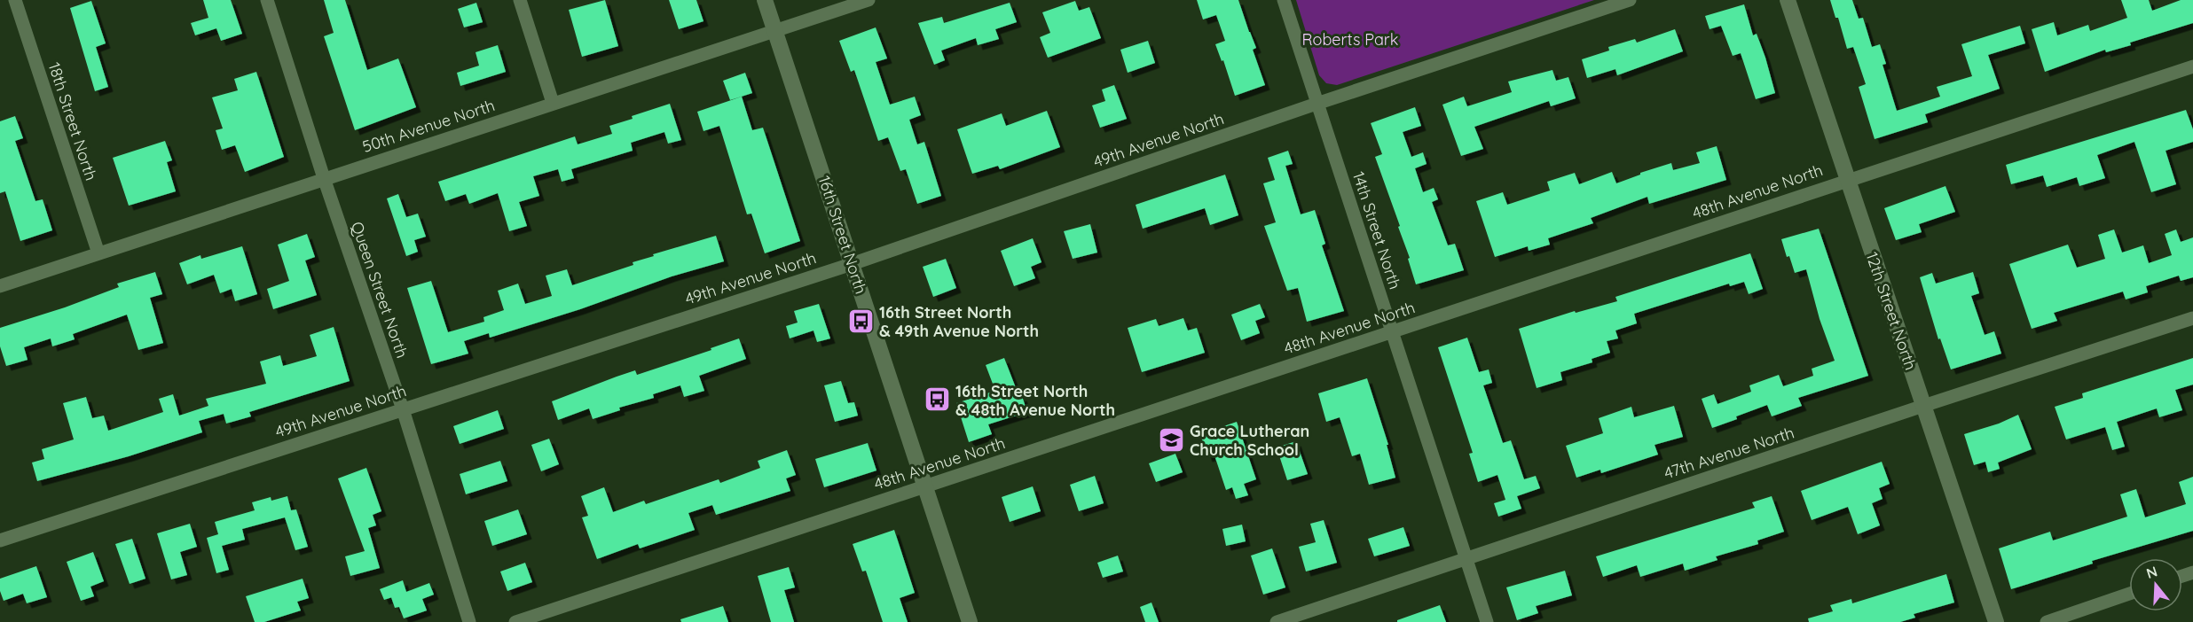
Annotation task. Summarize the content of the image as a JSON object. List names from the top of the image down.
{
  "streets": {
    "street": [
      "18th Street North",
      "50th Avenue North",
      "49th Avenue North",
      "48th Avenue North",
      "14th Street North",
      "16th Street North",
      "Queen Street North",
      "12th Street North",
      "47th Avenue North"
    ]
  },
  "crossings": [
    ["18th Street North", "50th Avenue North"],
    ["50th Avenue North", "16th Street North"],
    ["50th Avenue North", "Queen Street North"],
    ["49th Avenue North", "14th Street North"],
    ["49th Avenue North", "16th Street North"],
    ["49th Avenue North", "Queen Street North"],
    ["48th Avenue North", "14th Street North"],
    ["48th Avenue North", "16th Street North"],
    ["48th Avenue North", "12th Street North"],
    ["14th Street North", "47th Avenue North"],
    ["12th Street North", "47th Avenue North"]
  ],
  "parks": ["Roberts Park"],
  "places": {
    "bus stop": ["16th Street North & 49th Avenue North", "16th Street North & 48th Avenue North"],
    "school or university": ["Grace Lutheran Church School"]
  },
  "north": "top"
}
